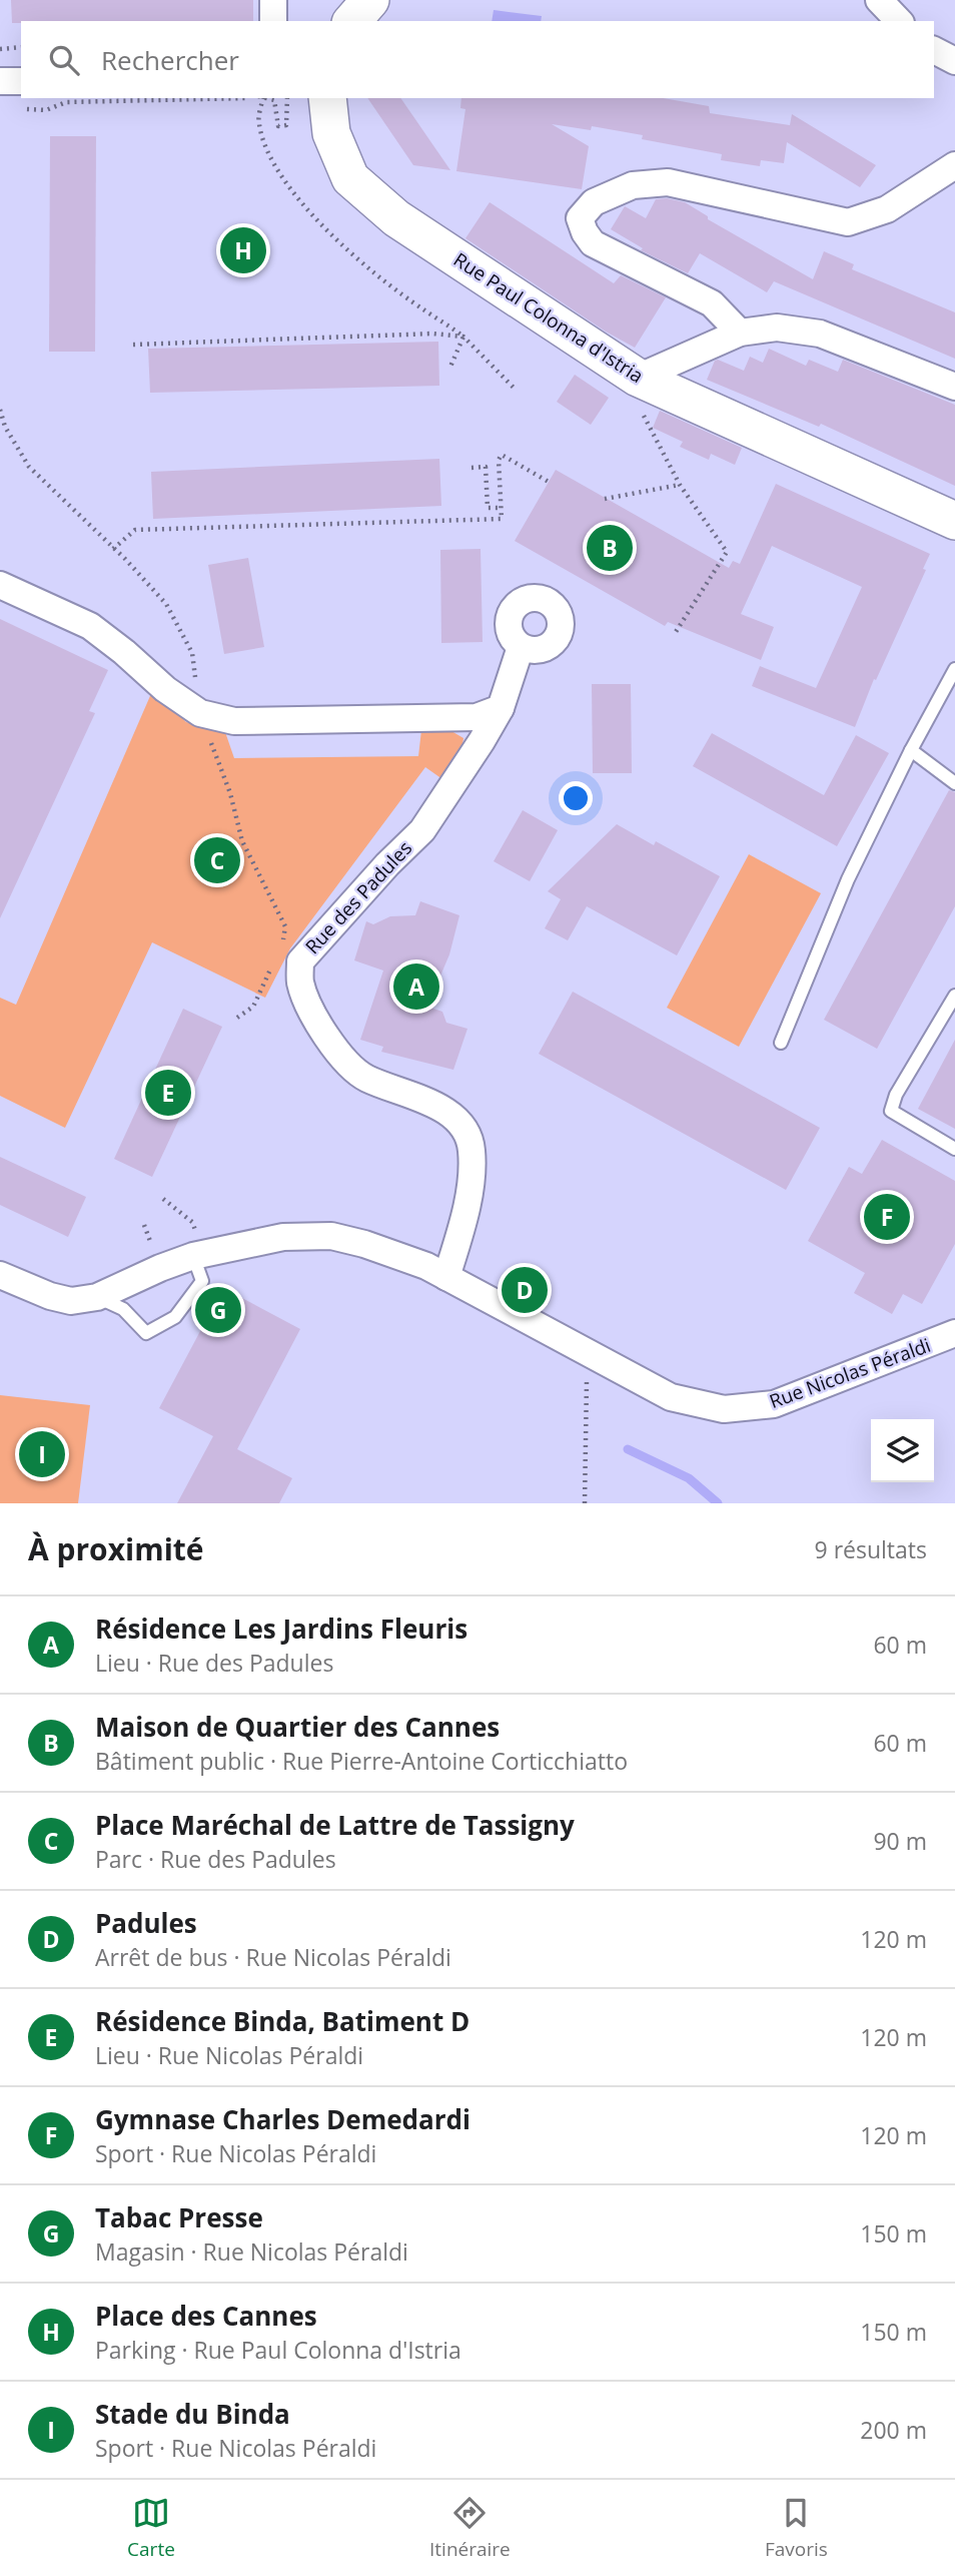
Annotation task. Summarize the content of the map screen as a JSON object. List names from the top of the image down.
{
  "streets": {
    "street": ["Rue Paul Colonna d'Istria", "Rue des Padules", "Rue Nicolas Péraldi"]
  },
  "crossings": [
    ["Rue des Padules", "Rue Nicolas Péraldi"]
  ],
  "page": {
    "search": "Rechercher",
    "pins": [
      "H",
      "B",
      "C",
      "A",
      "E",
      "F",
      "D",
      "G",
      "I"
    ],
    "heading": ["À proximité", "9 résultats"],
    "list": [
      {
        "mark": "A",
        "name": "Résidence Les Jardins Fleuris",
        "note": "Lieu · Rue des Padules",
        "value": "60 m"
      },
      {
        "mark": "B",
        "name": "Maison de Quartier des Cannes",
        "note": "Bâtiment public · Rue Pierre-Antoine Corticchiatto",
        "value": "60 m"
      },
      {
        "mark": "C",
        "name": "Place Maréchal de Lattre de Tassigny",
        "note": "Parc · Rue des Padules",
        "value": "90 m"
      },
      {
        "mark": "D",
        "name": "Padules",
        "note": "Arrêt de bus · Rue Nicolas Péraldi",
        "value": "120 m"
      },
      {
        "mark": "E",
        "name": "Résidence Binda, Batiment D",
        "note": "Lieu · Rue Nicolas Péraldi",
        "value": "120 m"
      },
      {
        "mark": "F",
        "name": "Gymnase Charles Demedardi",
        "note": "Sport · Rue Nicolas Péraldi",
        "value": "120 m"
      },
      {
        "mark": "G",
        "name": "Tabac Presse",
        "note": "Magasin · Rue Nicolas Péraldi",
        "value": "150 m"
      },
      {
        "mark": "H",
        "name": "Place des Cannes",
        "note": "Parking · Rue Paul Colonna d'Istria",
        "value": "150 m"
      },
      {
        "mark": "I",
        "name": "Stade du Binda",
        "note": "Sport · Rue Nicolas Péraldi",
        "value": "200 m"
      }
    ],
    "nav": ["Carte", "Itinéraire", "Favoris"]
  }
}
